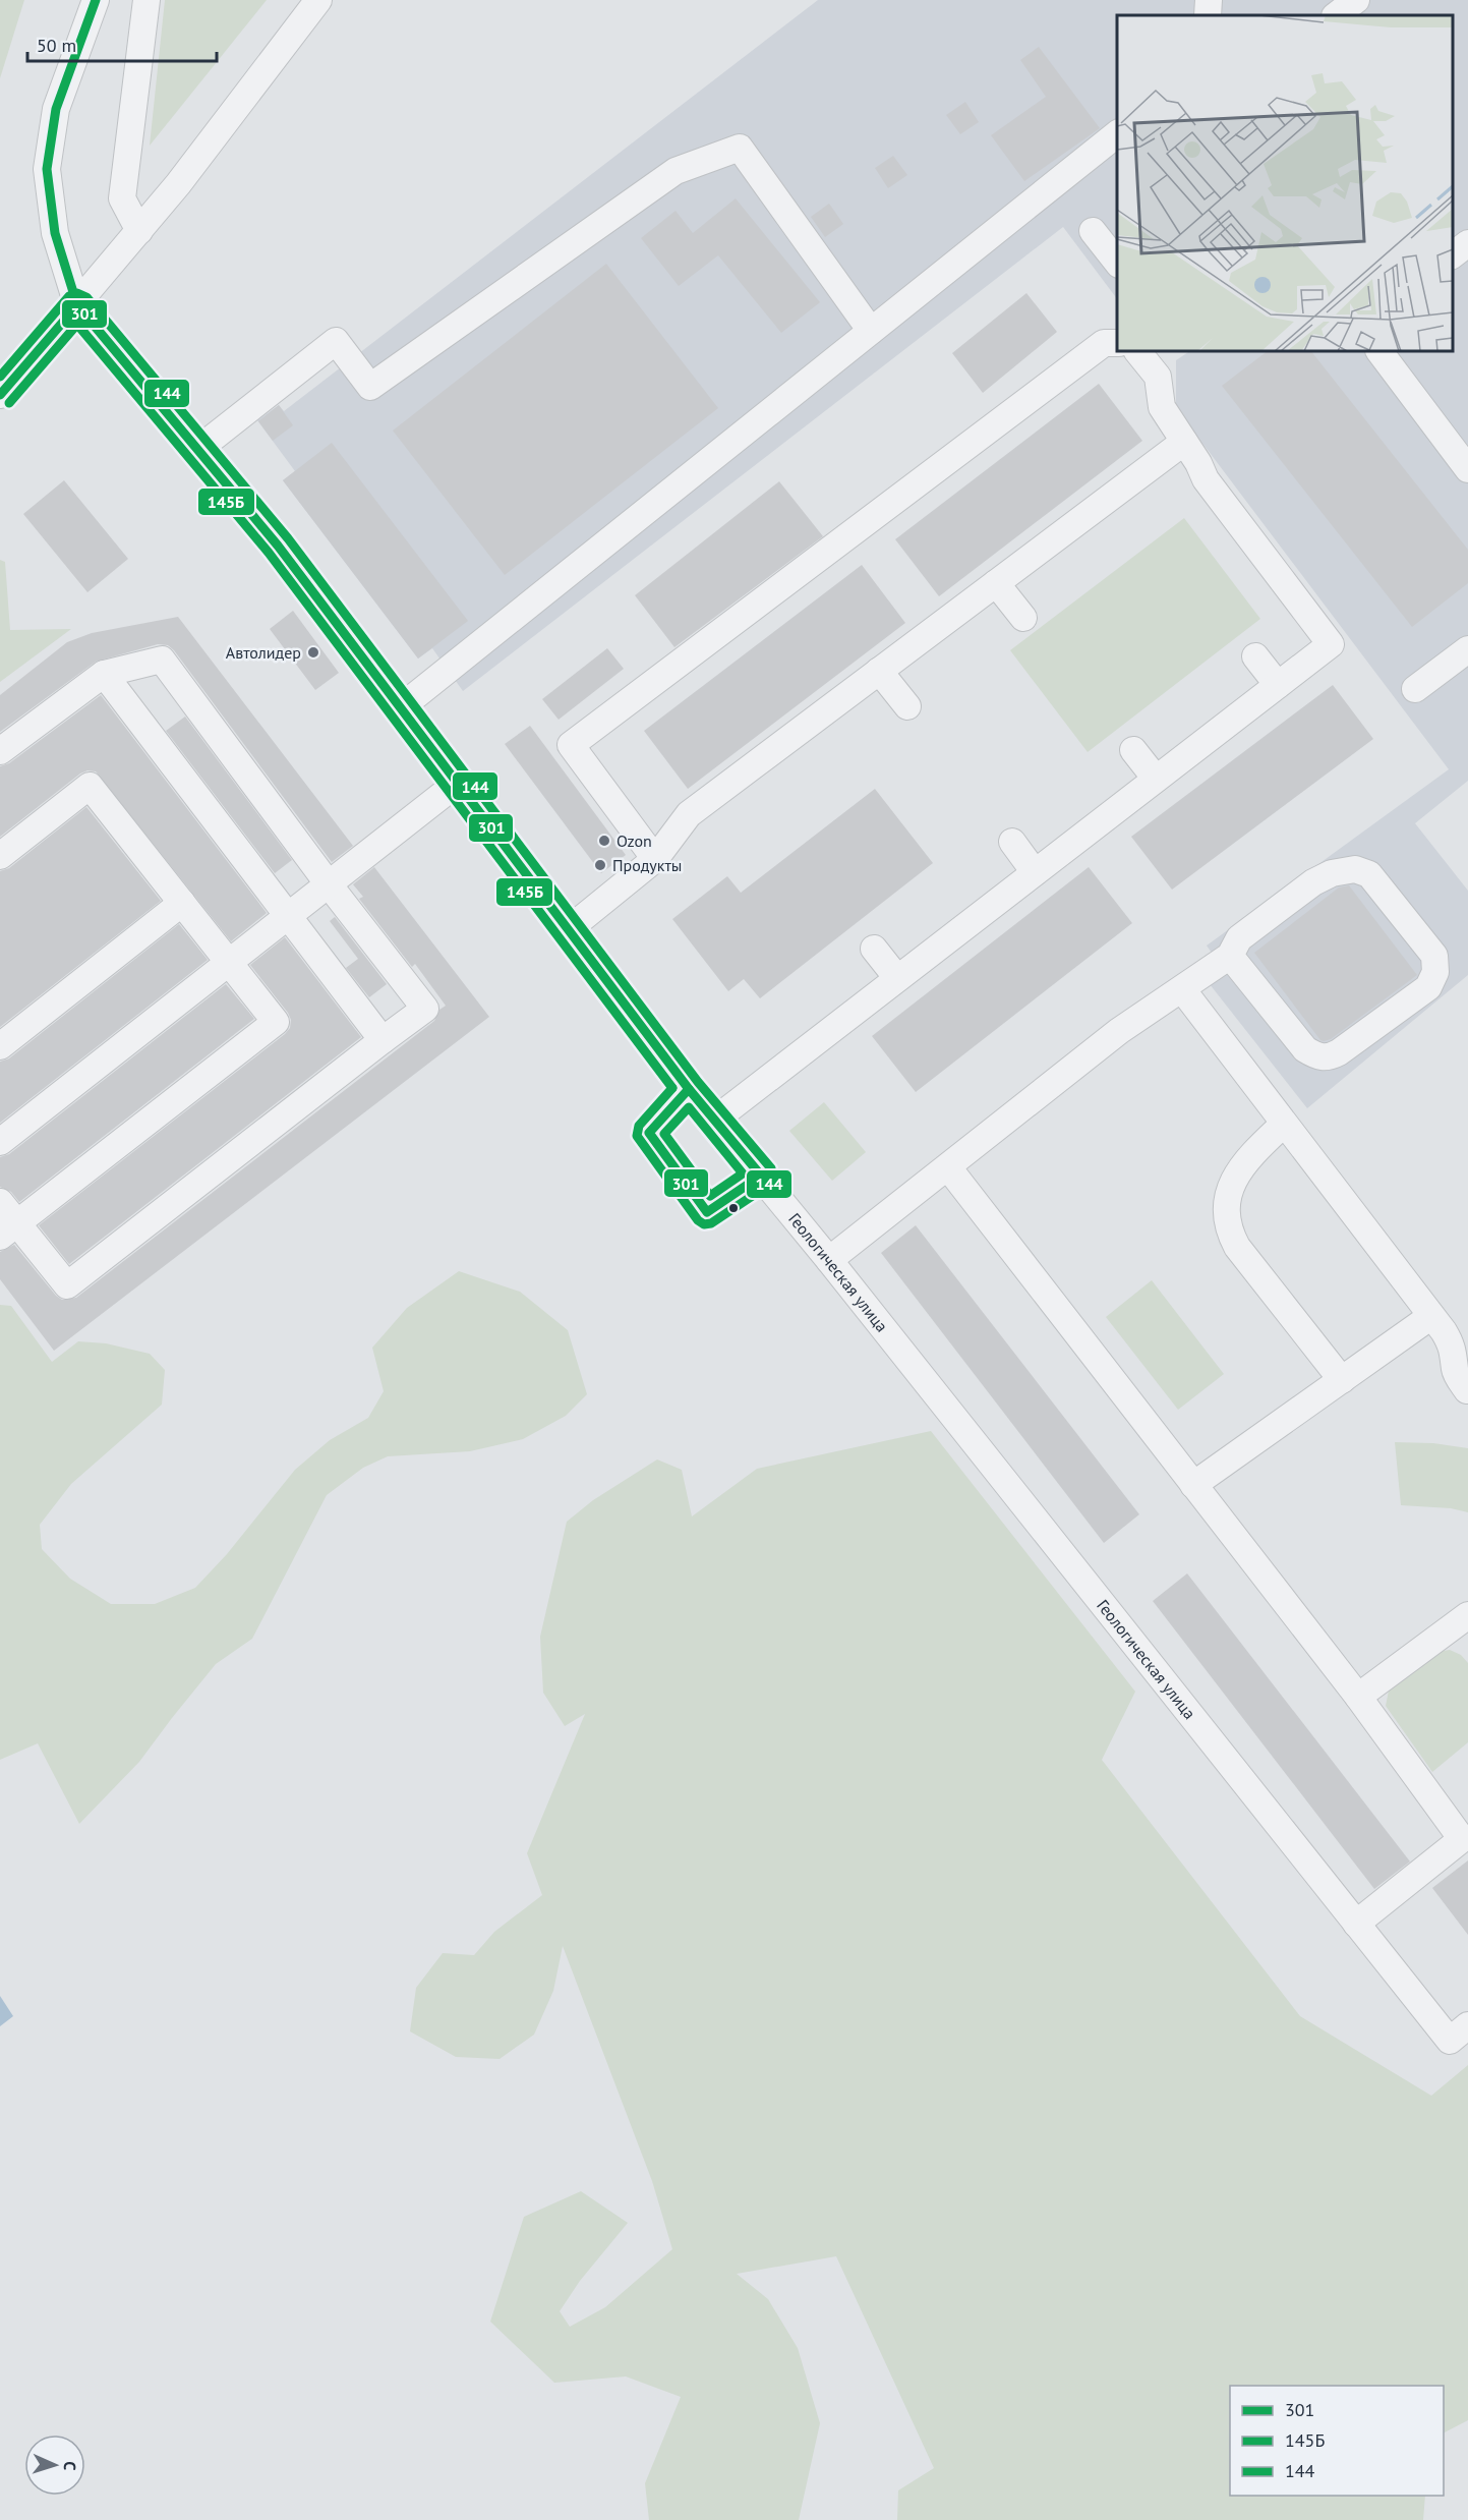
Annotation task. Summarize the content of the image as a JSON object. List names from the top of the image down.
{
  "streets": {
    "street": ["Геологическая улица"]
  },
  "places": ["Автолидер", "Ozon", "Продукты"],
  "lines": ["transit line 301", "transit line 144", "transit line 145Б"],
  "legend": ["301", "145Б", "144"],
  "scale_bar": "50 m",
  "north": "right"
}
